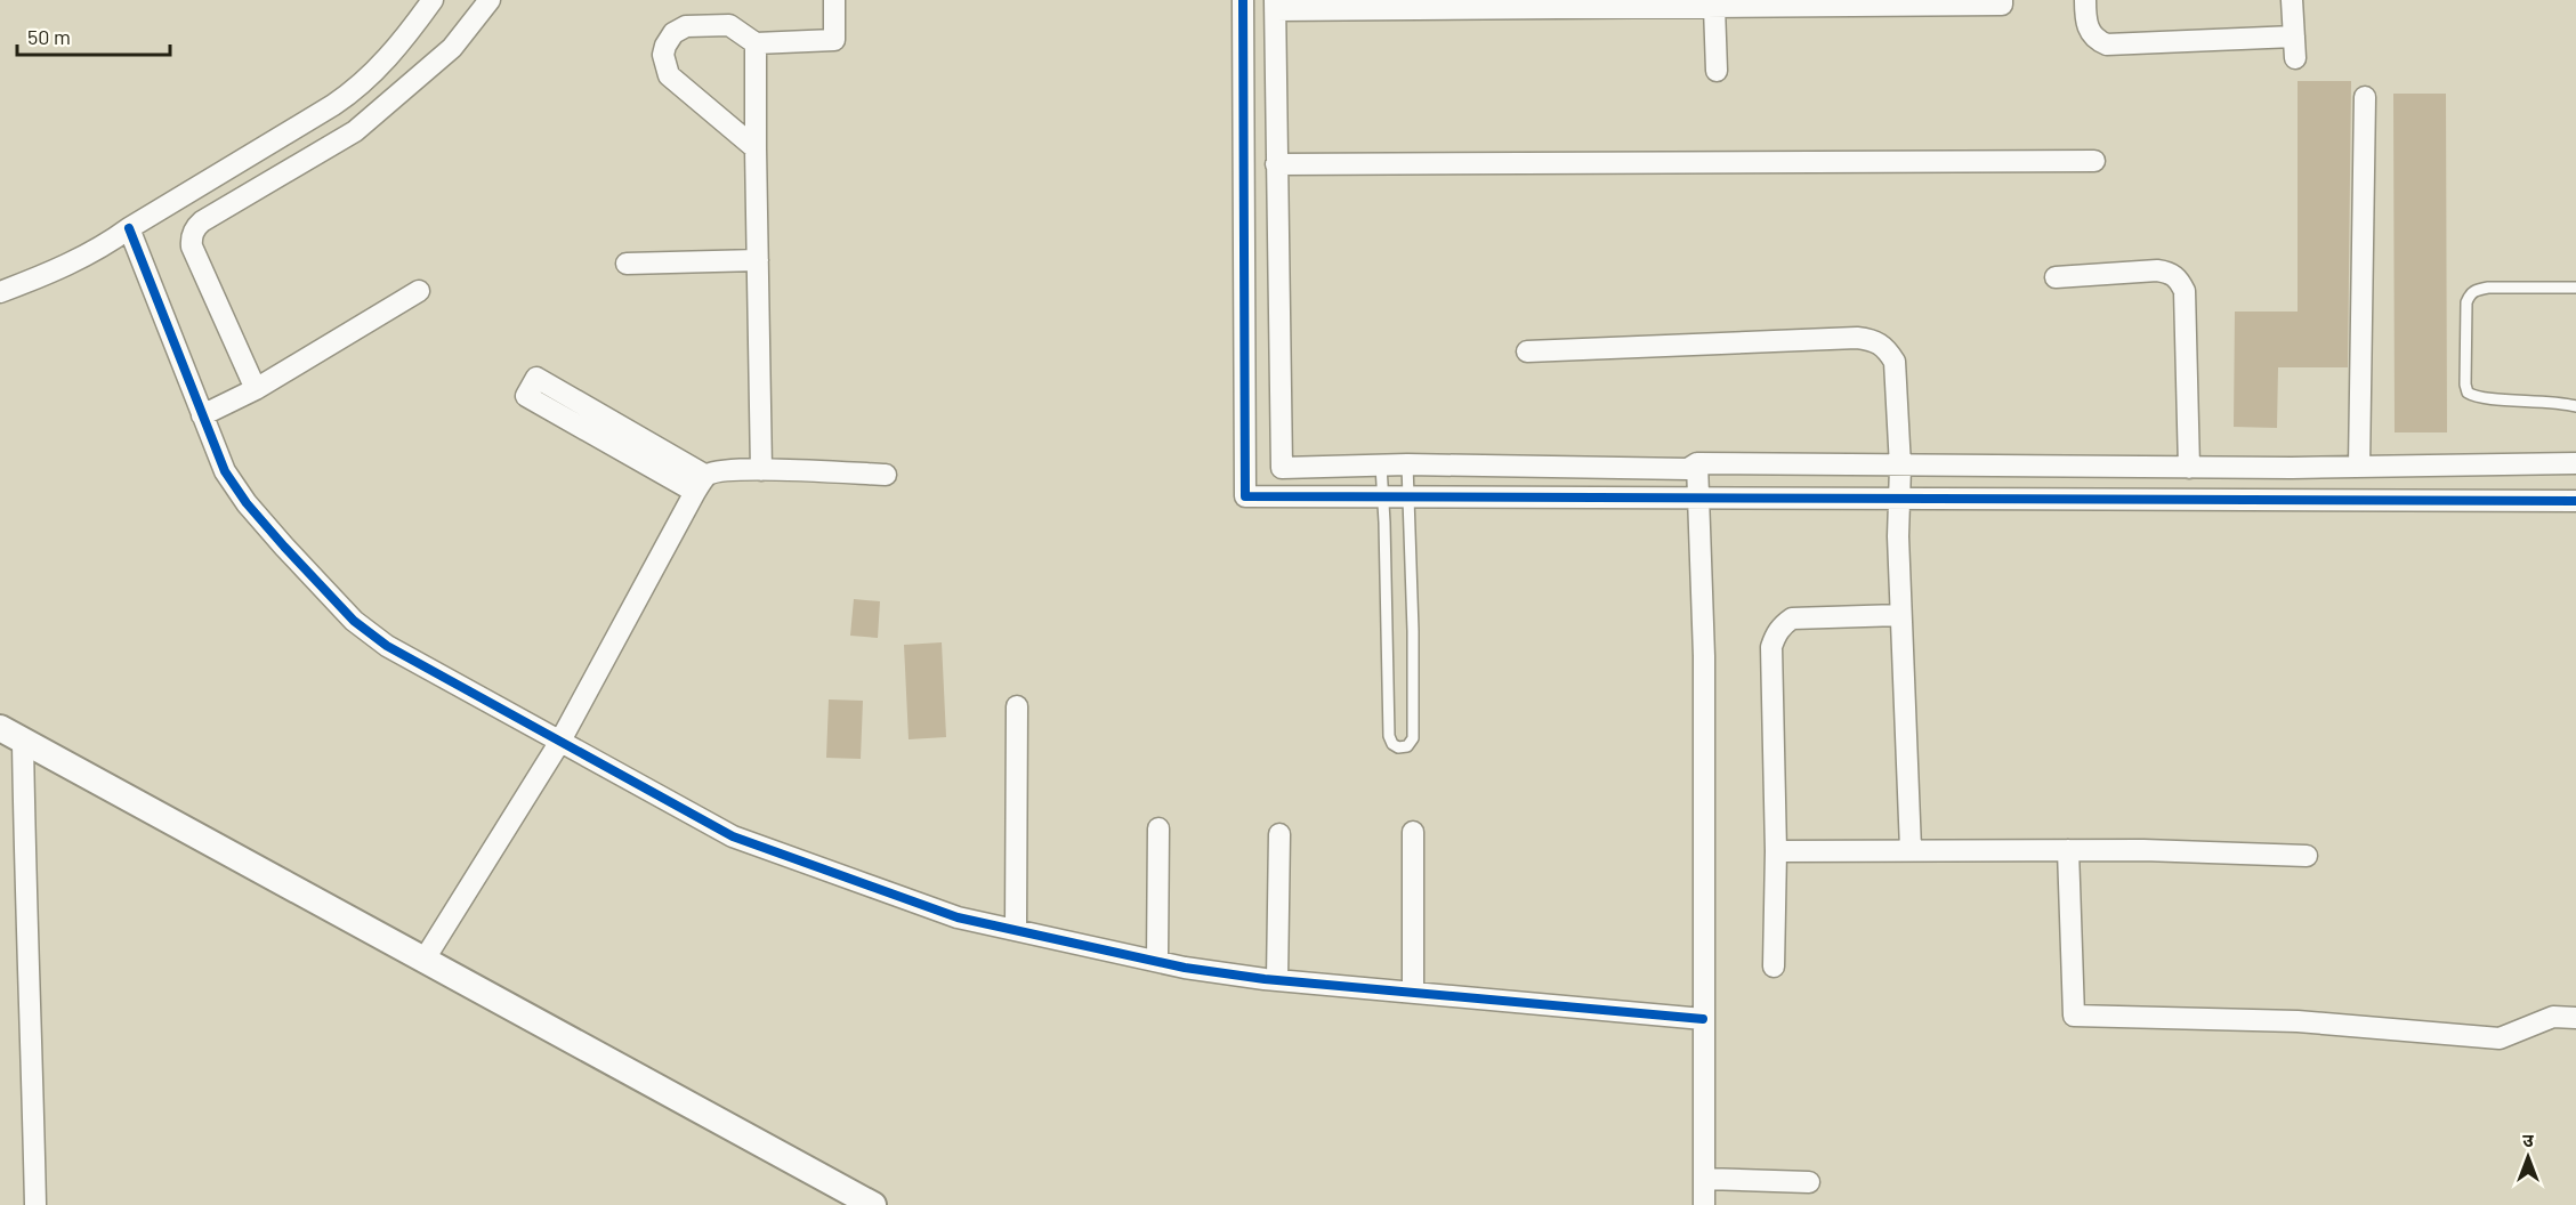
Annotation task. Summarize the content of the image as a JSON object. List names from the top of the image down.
{
  "scale_bar": "50 m",
  "north": "top"
}
